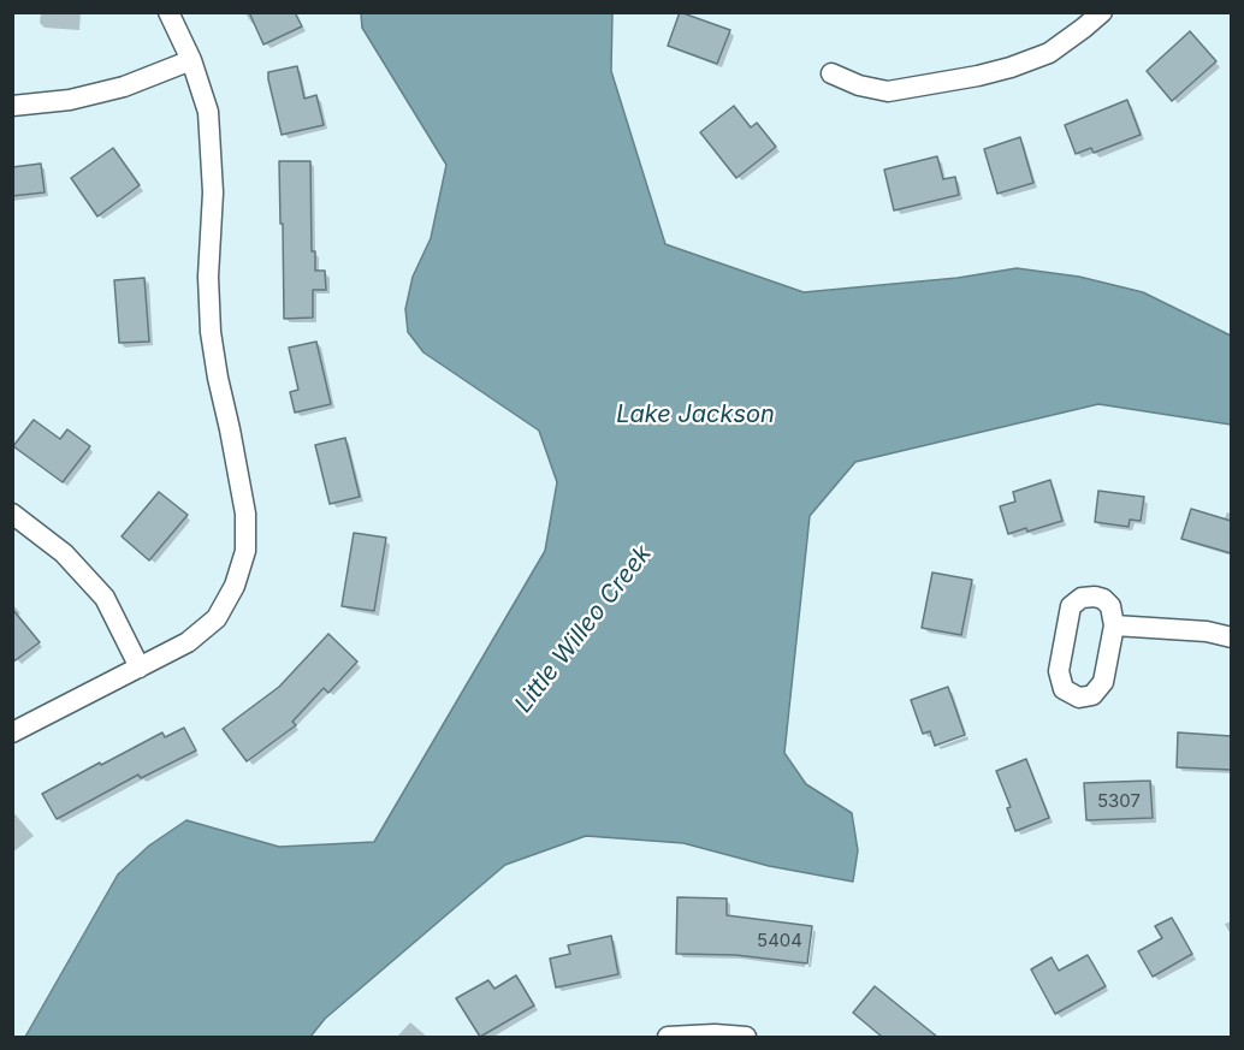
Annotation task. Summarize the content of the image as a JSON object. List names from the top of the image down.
{
  "water": ["Lake Jackson", "Little Willeo Creek"],
  "house_numbers": ["5307", "5404"]
}
